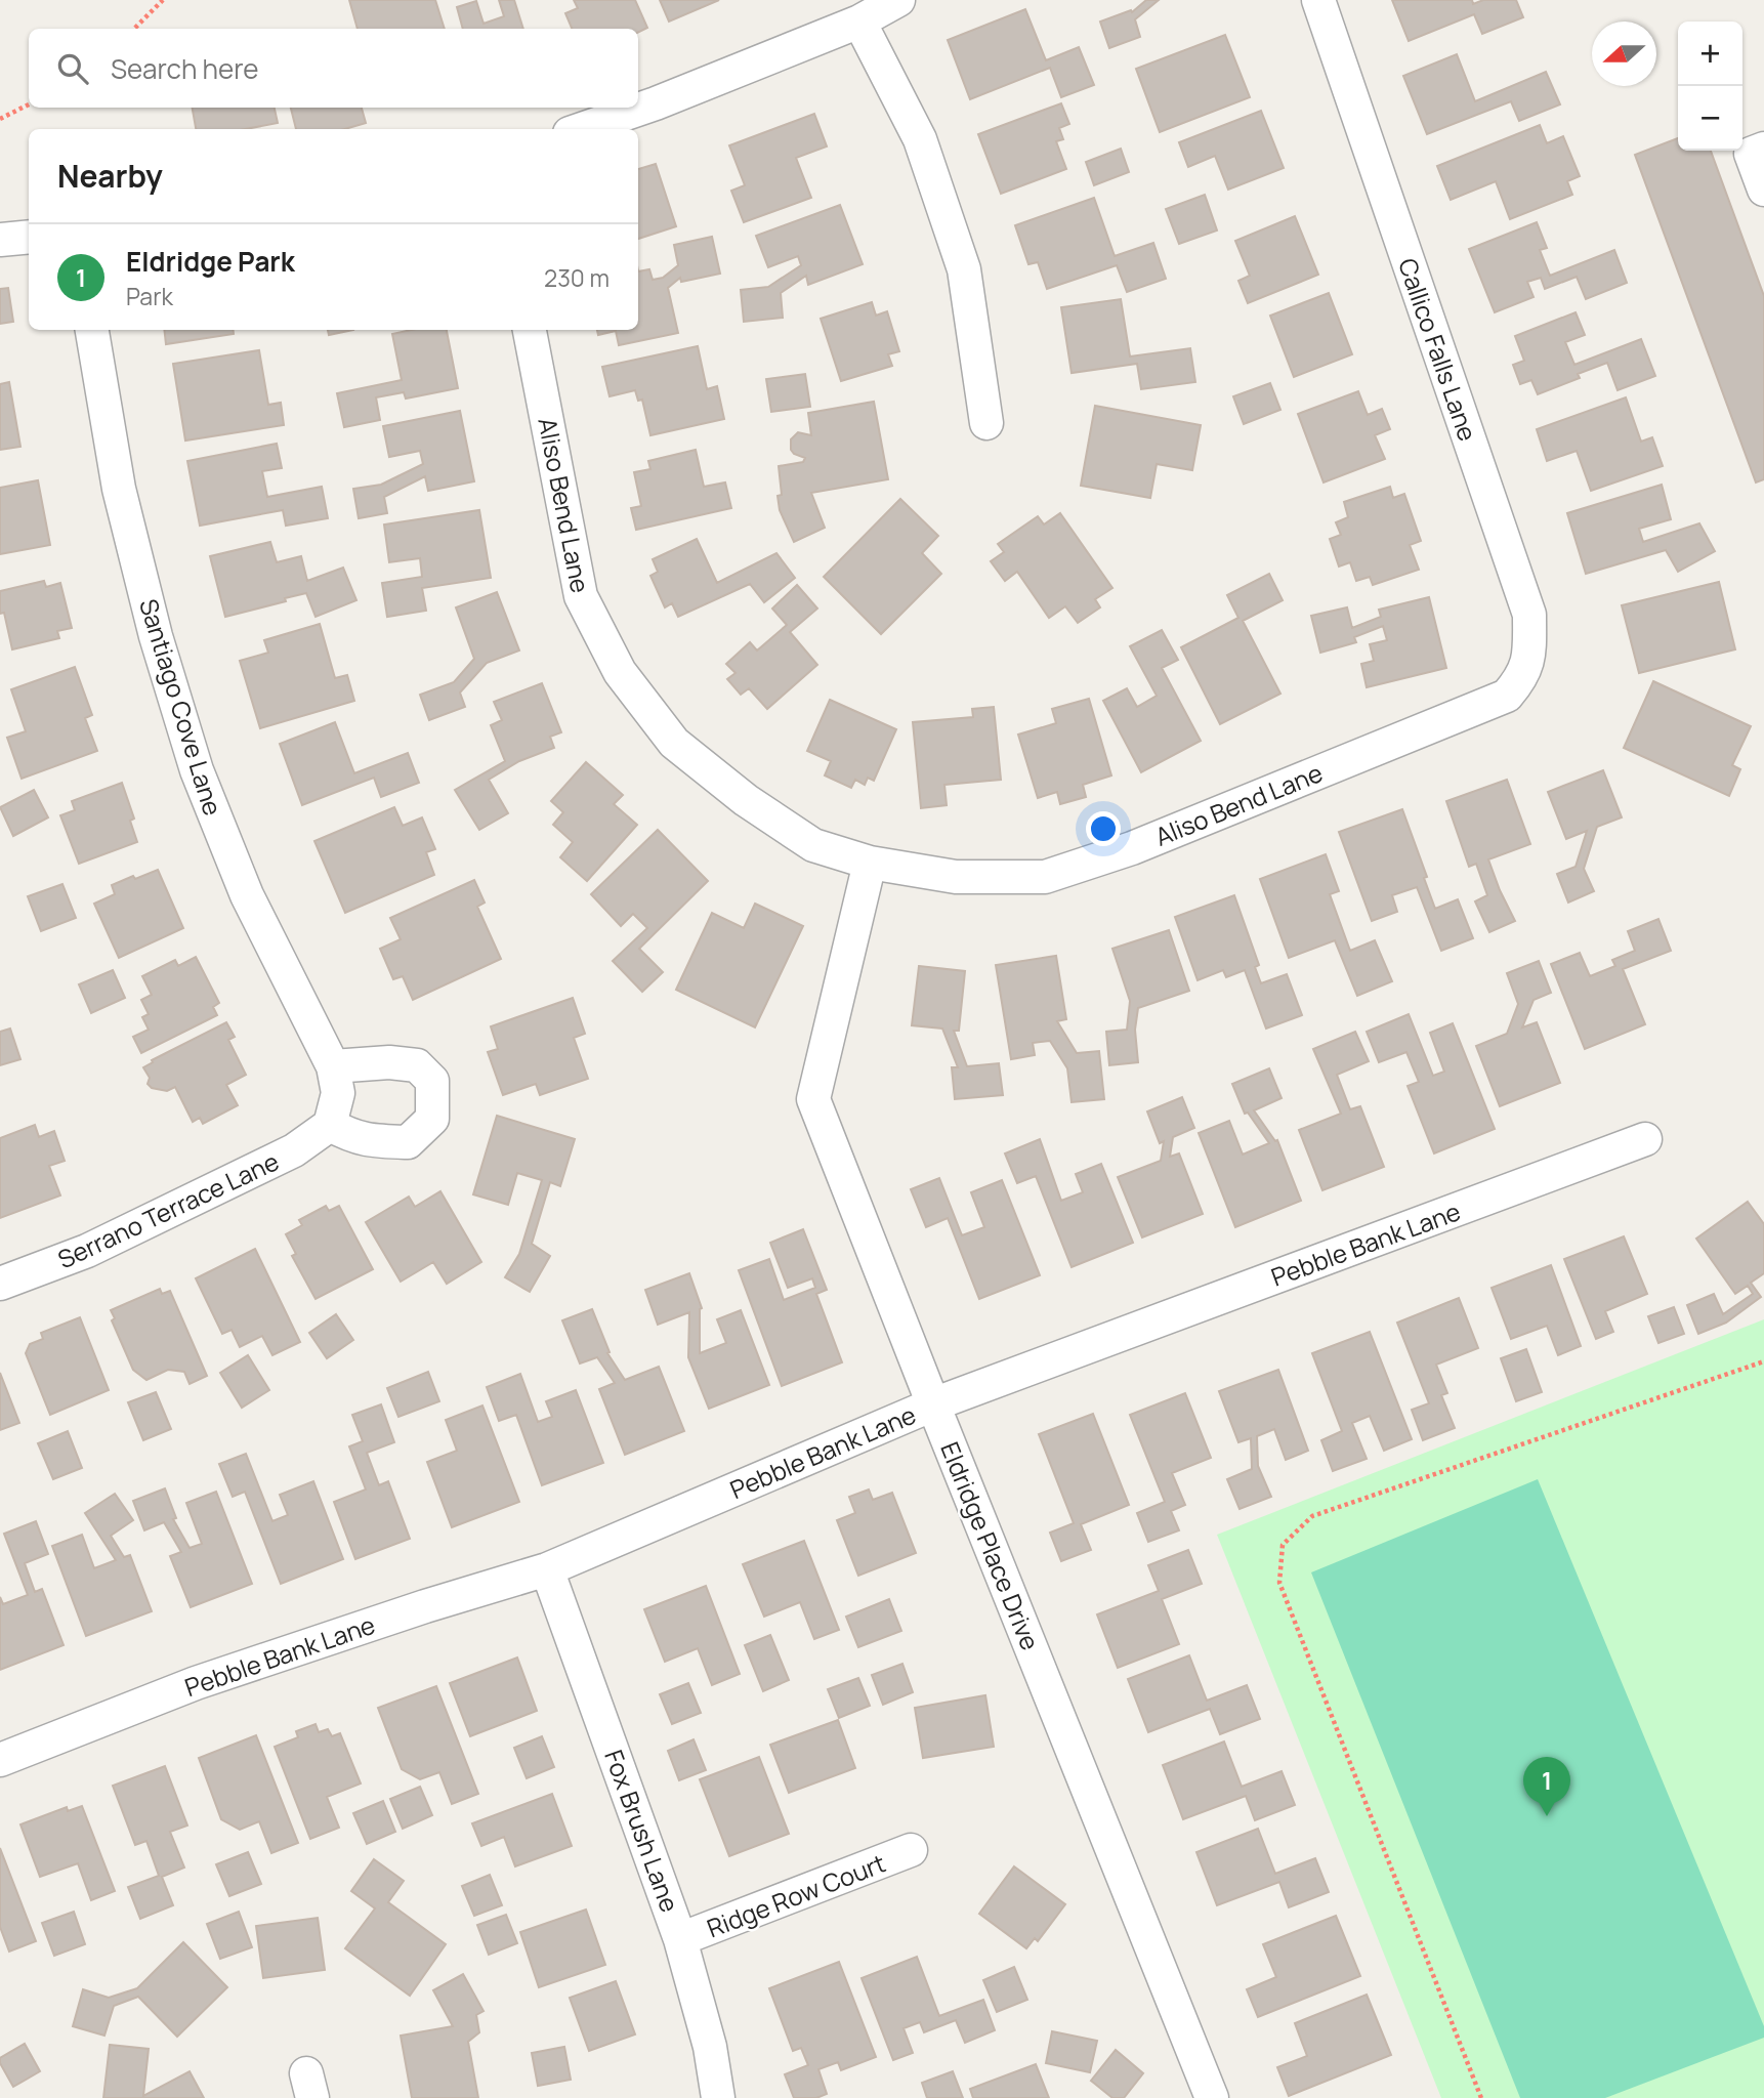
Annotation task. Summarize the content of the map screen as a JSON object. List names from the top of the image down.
{
  "streets": {
    "street": [
      "Callico Falls Lane",
      "Aliso Bend Lane",
      "Santiago Cove Lane",
      "Serrano Terrace Lane",
      "Pebble Bank Lane",
      "Eldridge Place Drive",
      "Fox Brush Lane",
      "Ridge Row Court"
    ]
  },
  "crossings": [
    ["Callico Falls Lane", "Aliso Bend Lane"],
    ["Aliso Bend Lane", "Eldridge Place Drive"],
    ["Santiago Cove Lane", "Serrano Terrace Lane"],
    ["Pebble Bank Lane", "Eldridge Place Drive"],
    ["Pebble Bank Lane", "Fox Brush Lane"],
    ["Fox Brush Lane", "Ridge Row Court"]
  ],
  "north": "left",
  "page": {
    "map_buttons": ["+", "−"],
    "search": "Search here",
    "heading": "Nearby",
    "list": [
      {
        "mark": "1",
        "name": "Eldridge Park",
        "note": "Park",
        "value": "230 m"
      }
    ],
    "pins": "1"
  }
}
